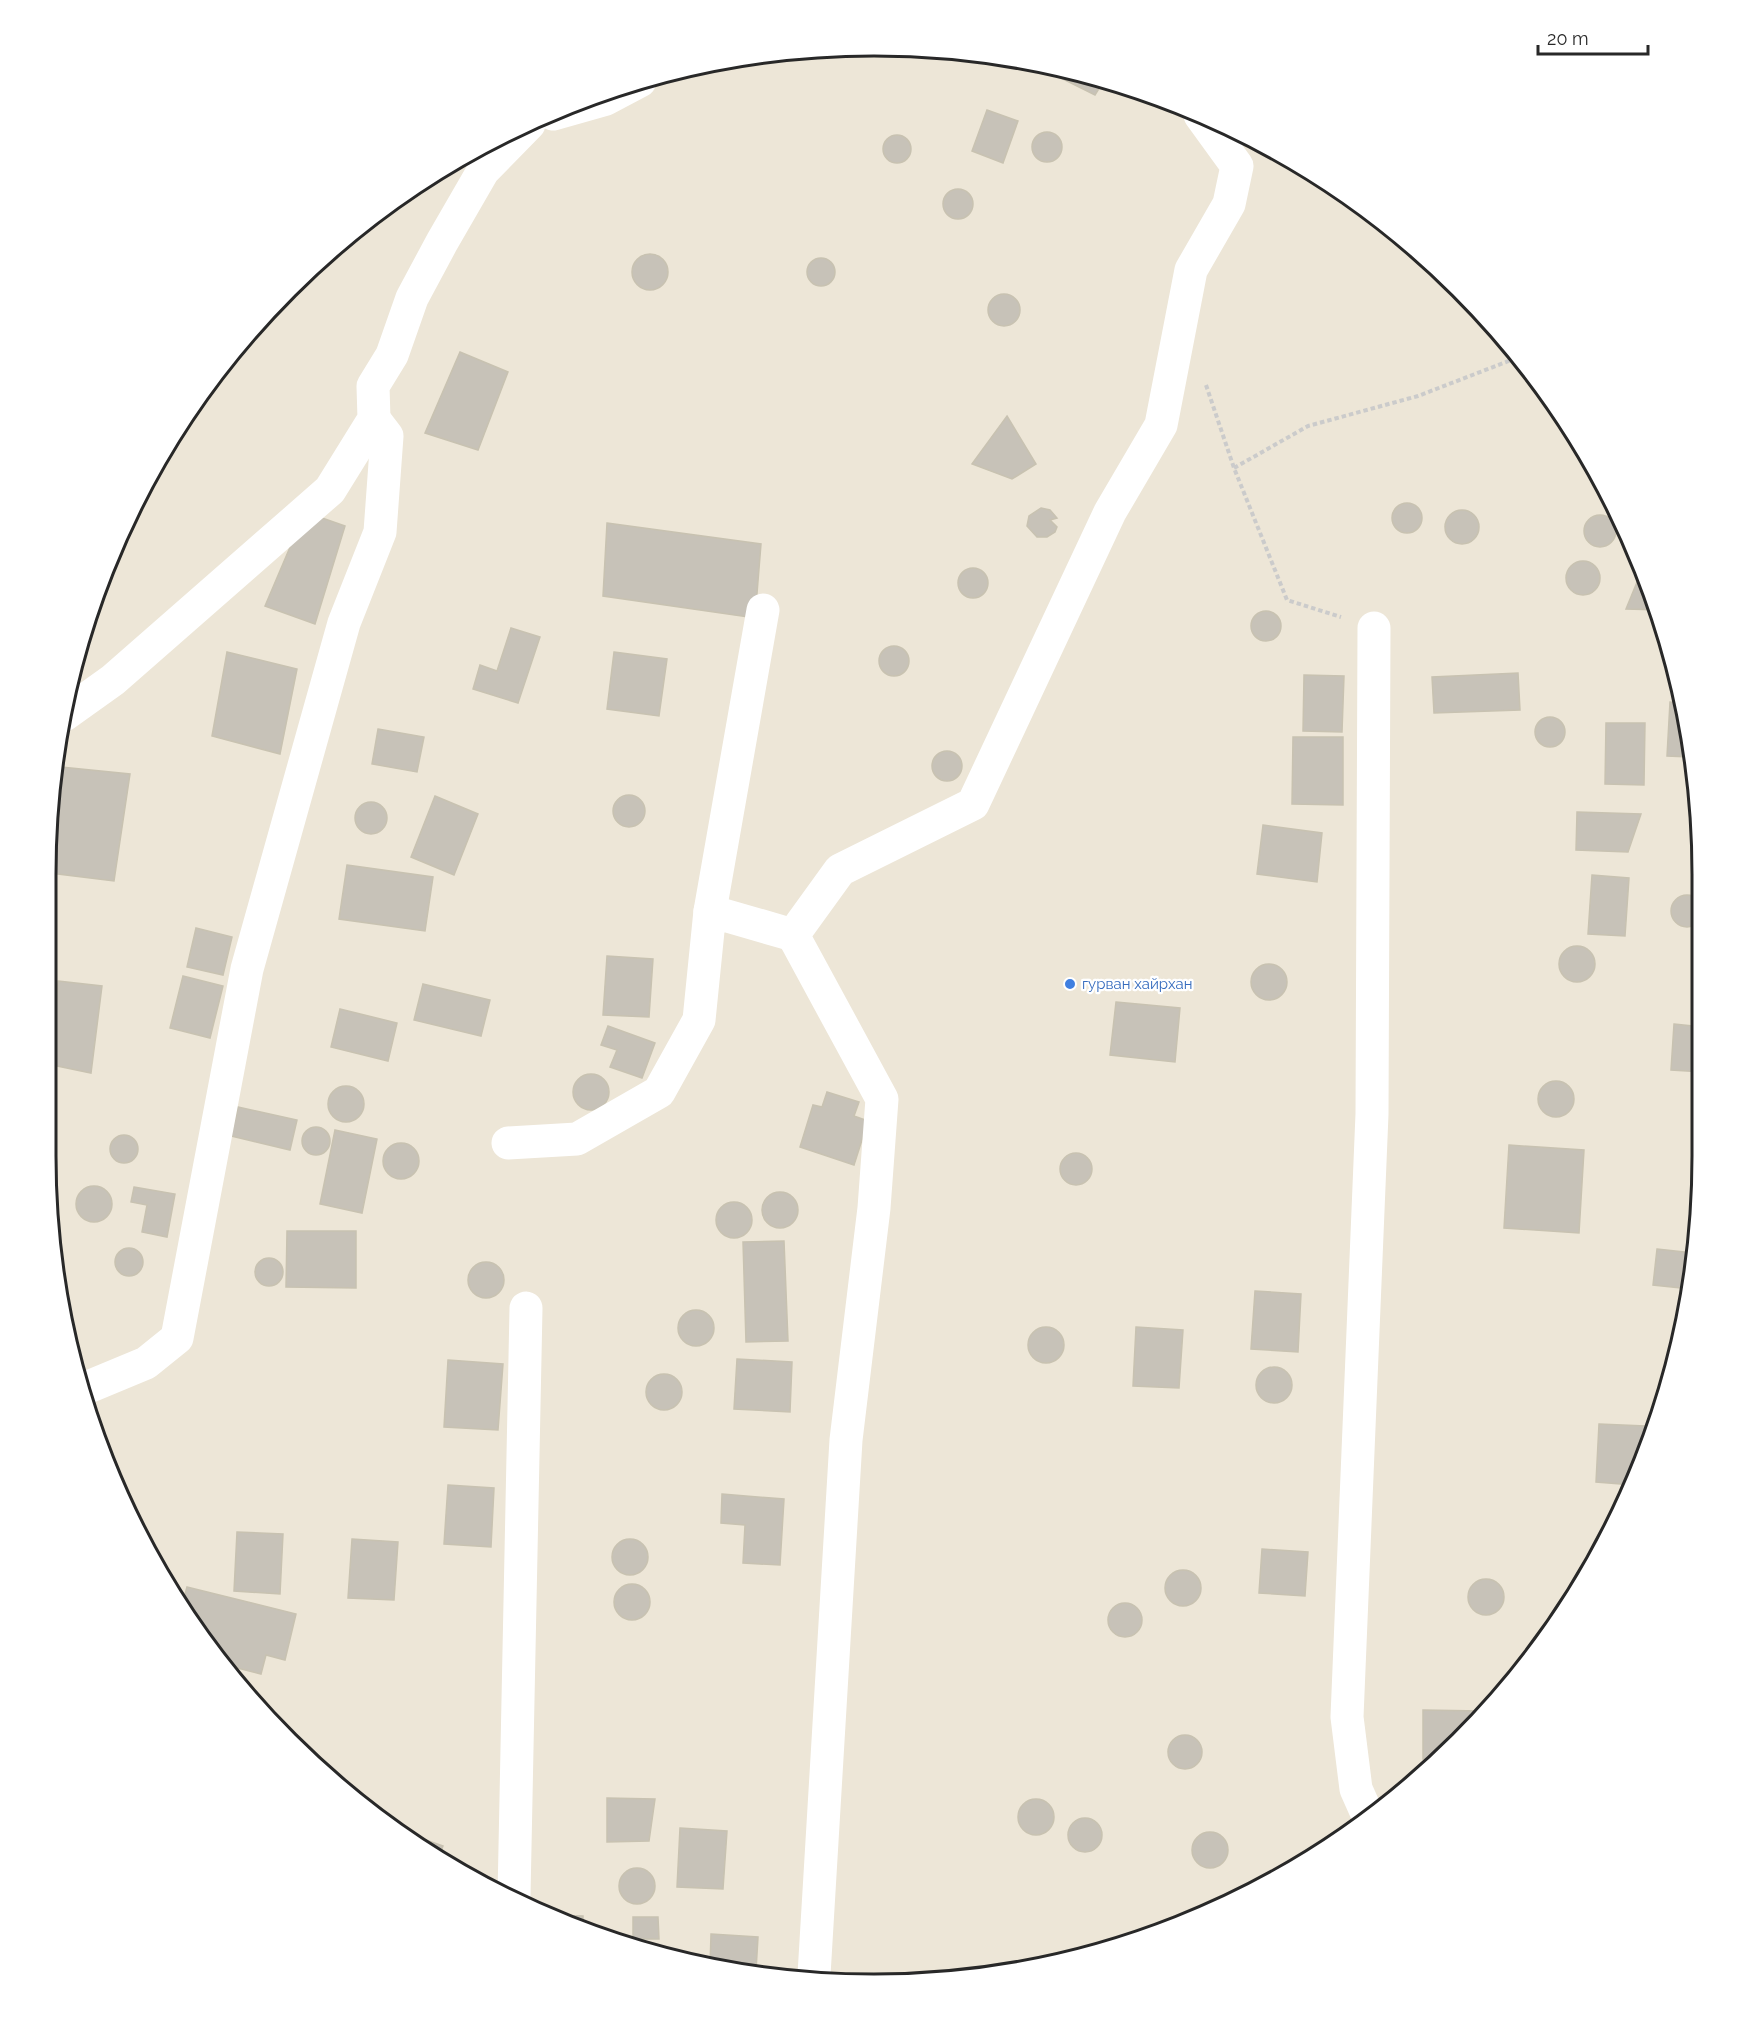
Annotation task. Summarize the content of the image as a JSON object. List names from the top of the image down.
{
  "places": ["гурван хайрхан"],
  "scale_bar": "20 m"
}
